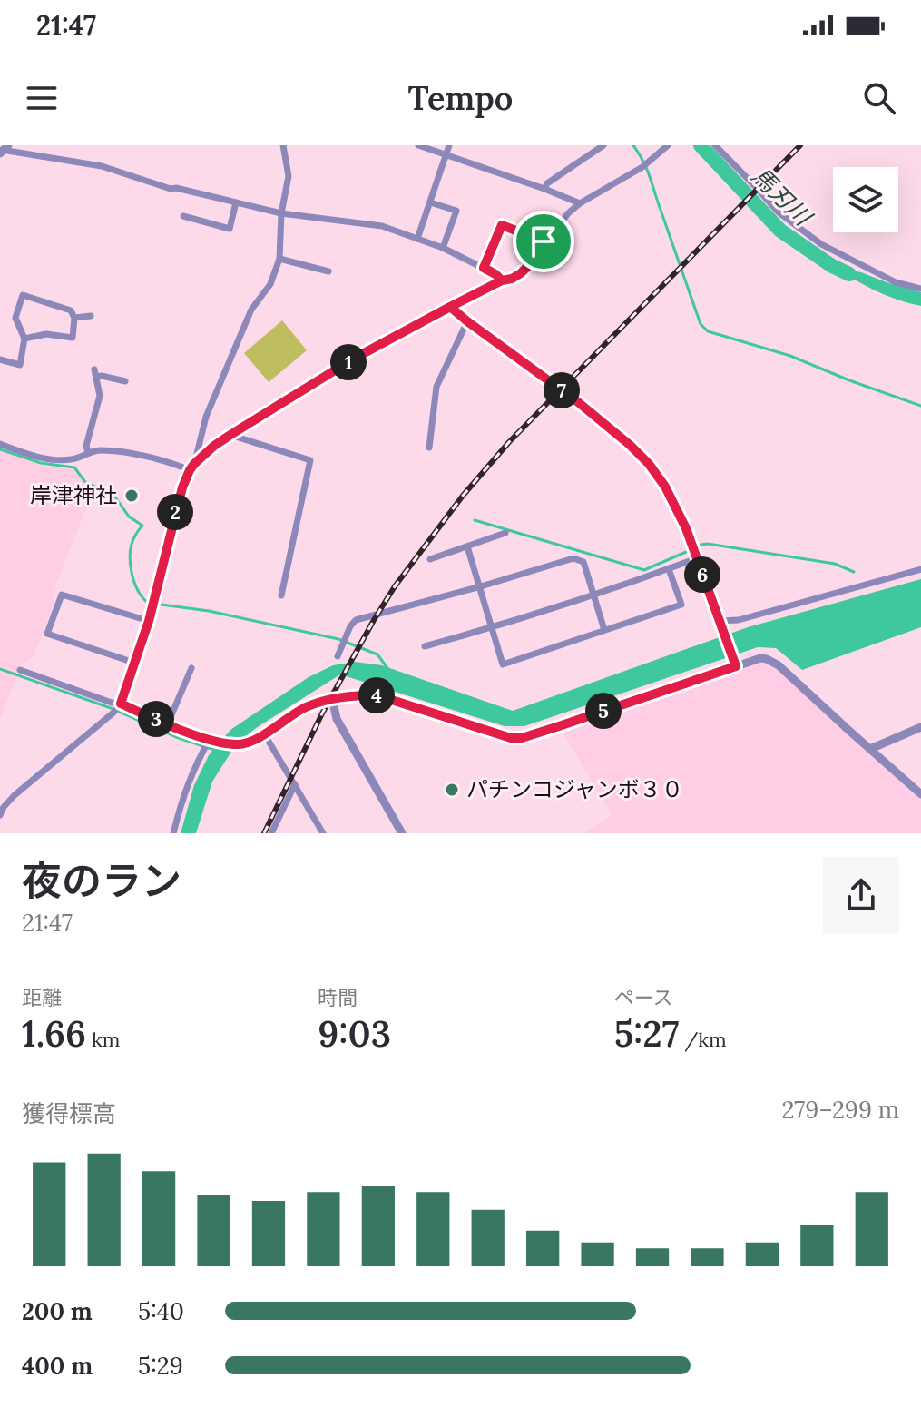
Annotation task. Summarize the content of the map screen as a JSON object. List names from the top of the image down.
{
  "water": ["馬刃川"],
  "places": ["岸津神社", "パチンコジャンボ３０"],
  "page": {
    "status": "21:47",
    "header": "Tempo",
    "pins": [
      "1",
      "7",
      "2",
      "6",
      "4",
      "5",
      "3"
    ],
    "heading": ["夜のラン", "21:47"],
    "stats": [
      ["距離", "1.66 km"],
      ["時間", "9:03"],
      ["ペース", "5:27 /km"]
    ],
    "chart": ["獲得標高", "279–299 m"],
    "list": [
      {
        "name": "200 m",
        "note": "5:40"
      },
      {
        "name": "400 m",
        "note": "5:29"
      }
    ]
  }
}
